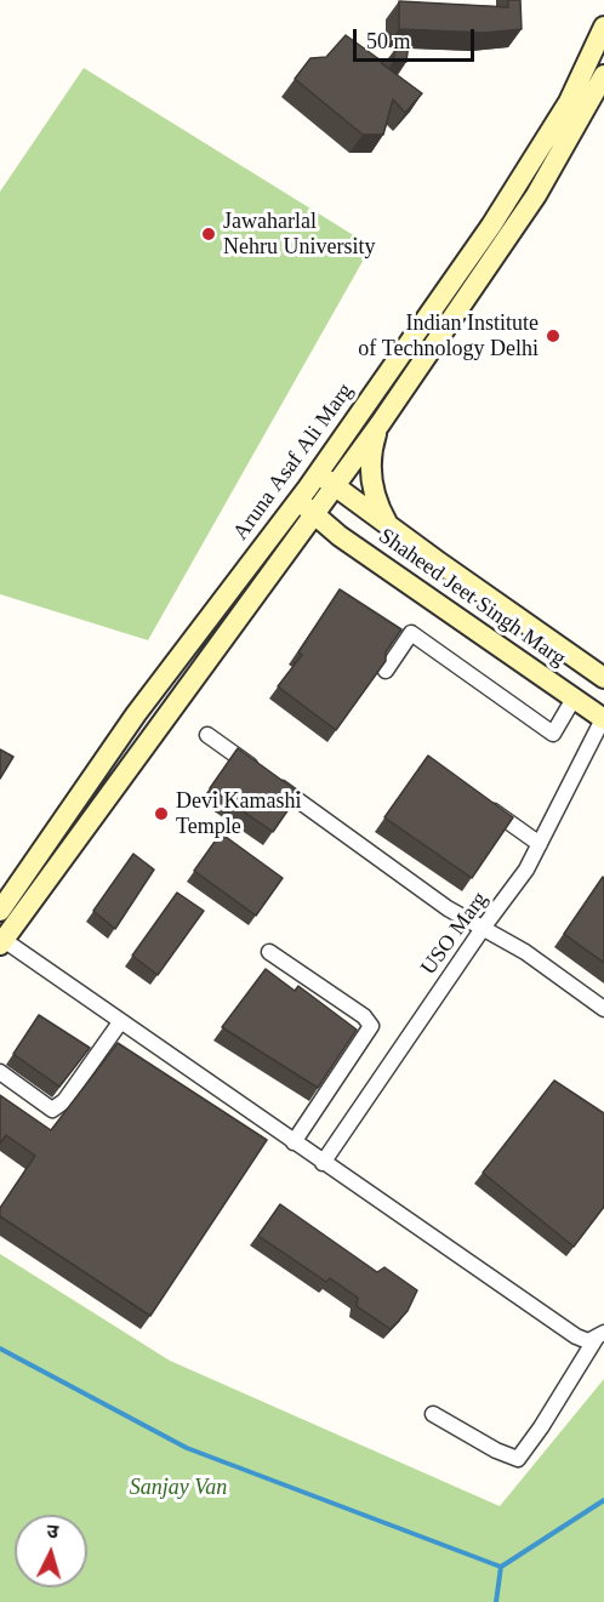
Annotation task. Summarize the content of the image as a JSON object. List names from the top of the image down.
{
  "streets": {
    "main road": ["Aruna Asaf Ali Marg", "Shaheed Jeet Singh Marg"],
    "street": ["USO Marg"]
  },
  "crossings": [
    ["Aruna Asaf Ali Marg", "Shaheed Jeet Singh Marg"],
    ["Shaheed Jeet Singh Marg", "USO Marg"]
  ],
  "parks": ["Sanjay Van"],
  "places": ["Jawaharlal Nehru University", "Indian Institute of Technology Delhi", "Devi Kamashi Temple"],
  "scale_bar": "50 m",
  "north": "top"
}
